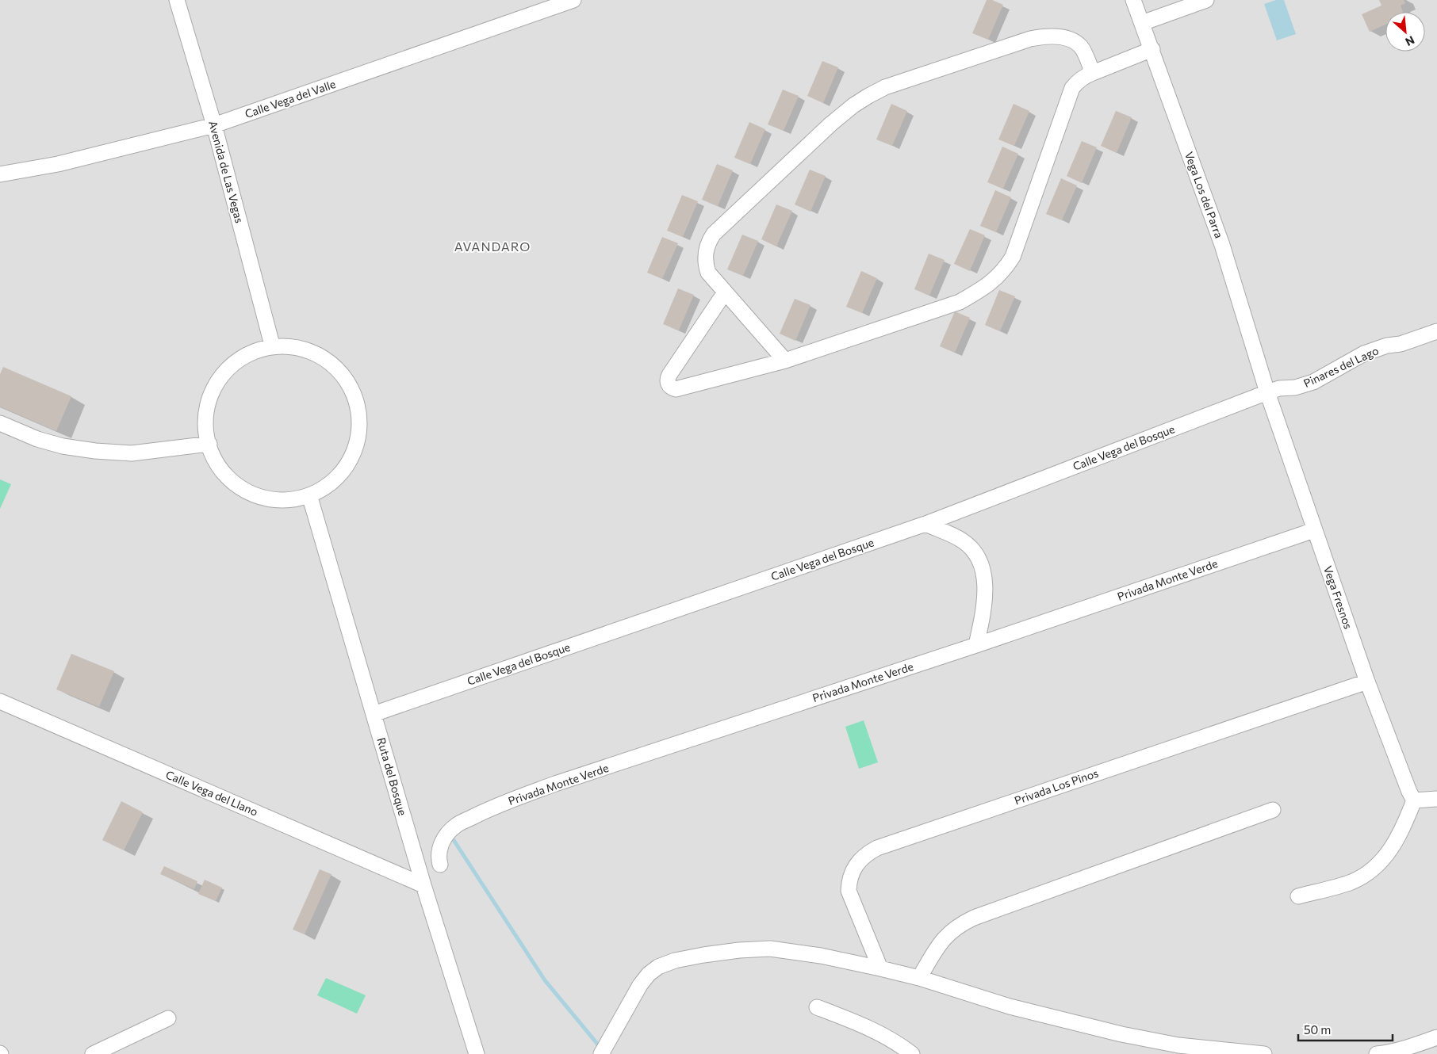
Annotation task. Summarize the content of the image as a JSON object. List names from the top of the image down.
{
  "streets": {
    "street": [
      "Calle Vega del Valle",
      "Avenida de Las Vegas",
      "Vega Los del Parra",
      "Pinares del Lago",
      "Calle Vega del Bosque",
      "Privada Monte Verde",
      "Vega Fresnos",
      "Ruta del Bosque",
      "Privada Los Pinos",
      "Calle Vega del Llano"
    ]
  },
  "crossings": [
    ["Calle Vega del Valle", "Avenida de Las Vegas"],
    ["Vega Los del Parra", "Pinares del Lago"],
    ["Vega Los del Parra", "Calle Vega del Bosque"],
    ["Vega Los del Parra", "Vega Fresnos"],
    ["Pinares del Lago", "Calle Vega del Bosque"],
    ["Pinares del Lago", "Vega Fresnos"],
    ["Calle Vega del Bosque", "Vega Fresnos"],
    ["Calle Vega del Bosque", "Ruta del Bosque"],
    ["Privada Monte Verde", "Vega Fresnos"],
    ["Vega Fresnos", "Privada Los Pinos"],
    ["Ruta del Bosque", "Calle Vega del Llano"]
  ],
  "districts": ["AVANDARO"],
  "scale_bar": "50 m",
  "north": "bottom right"
}
